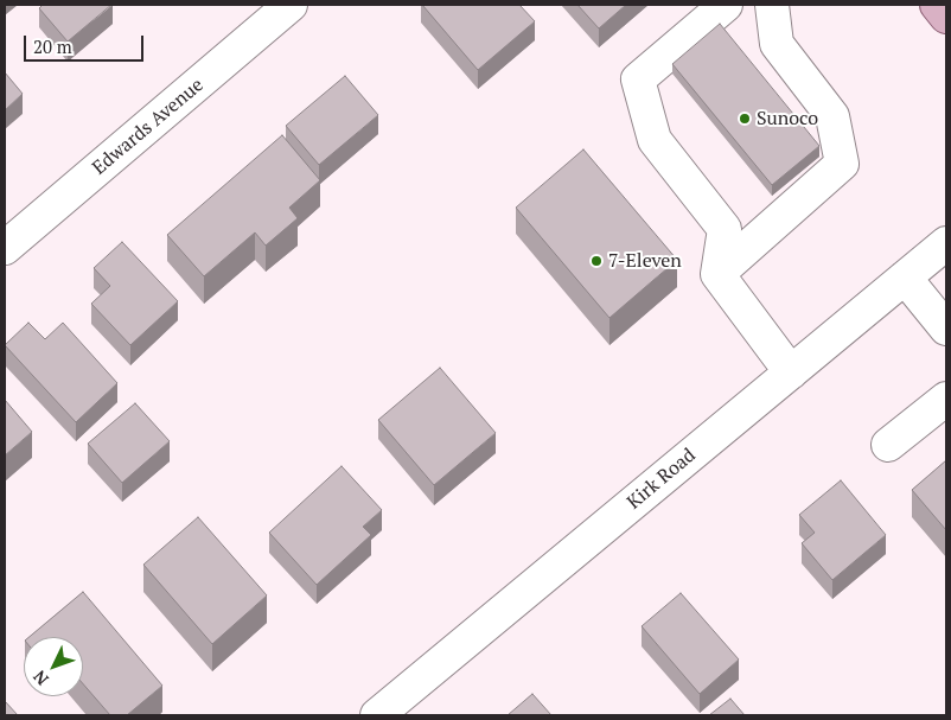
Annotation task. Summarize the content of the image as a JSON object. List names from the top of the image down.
{
  "streets": {
    "street": ["Edwards Avenue", "Kirk Road"]
  },
  "places": ["Sunoco", "7-Eleven"],
  "scale_bar": "20 m",
  "north": "bottom left"
}
